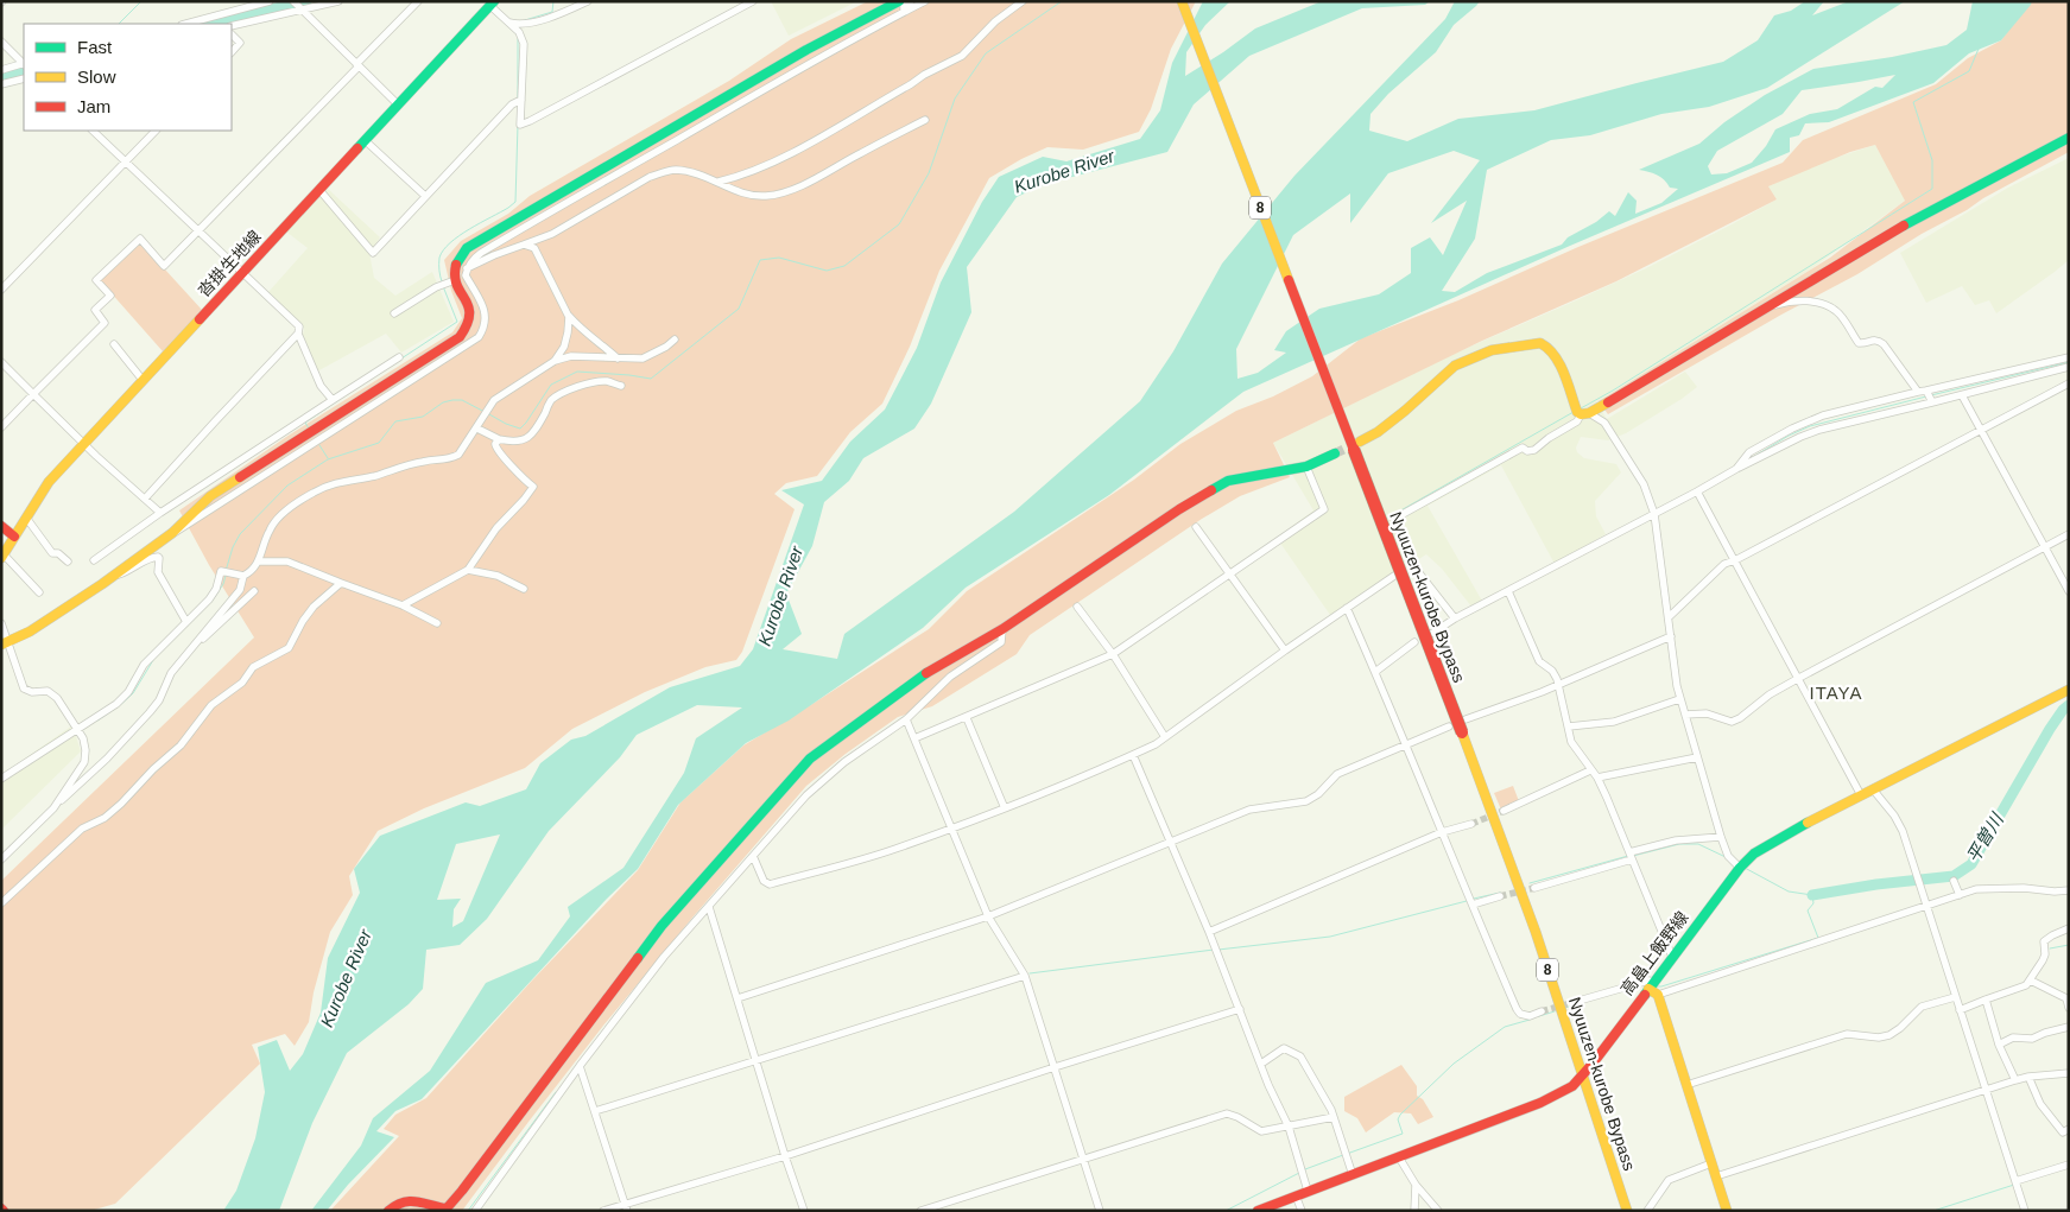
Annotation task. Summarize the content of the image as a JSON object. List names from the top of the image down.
{
  "streets": {
    "main road": [
      "8",
      "沓掛生地線",
      "Nyuuzen-kurobe Bypass",
      "高畠上飯野線"
    ]
  },
  "crossings": [
    ["Nyuuzen-kurobe Bypass", "高畠上飯野線"]
  ],
  "districts": ["ITAYA"],
  "water": ["Kurobe River", "平曽川"],
  "legend": ["Fast", "Slow", "Jam"]
}
